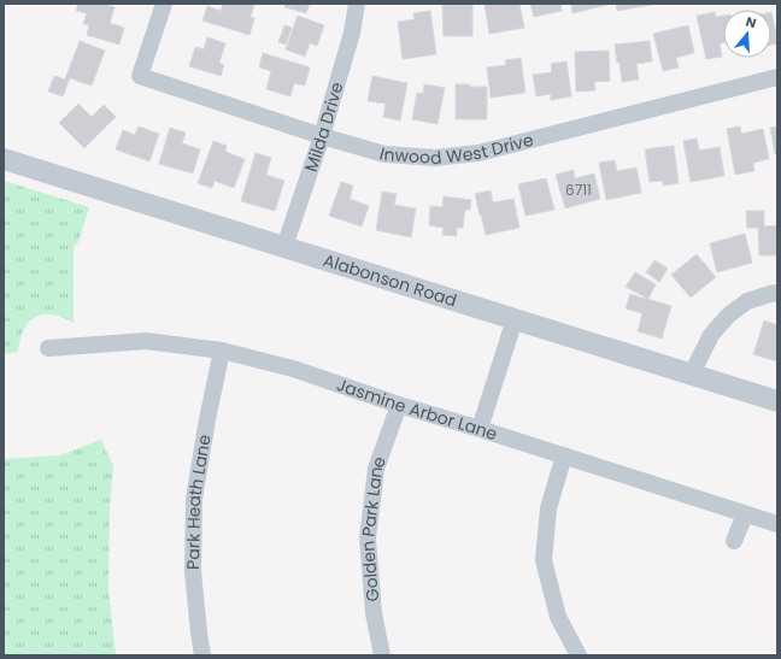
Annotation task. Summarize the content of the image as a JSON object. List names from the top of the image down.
{
  "streets": {
    "street": [
      "Milda Drive",
      "Inwood West Drive",
      "Alabonson Road",
      "Jasmine Arbor Lane",
      "Park Heath Lane",
      "Golden Park Lane"
    ]
  },
  "crossings": [
    ["Milda Drive", "Inwood West Drive"],
    ["Milda Drive", "Alabonson Road"],
    ["Jasmine Arbor Lane", "Park Heath Lane"],
    ["Jasmine Arbor Lane", "Golden Park Lane"]
  ],
  "house_numbers": ["6711"],
  "north": "top"
}
